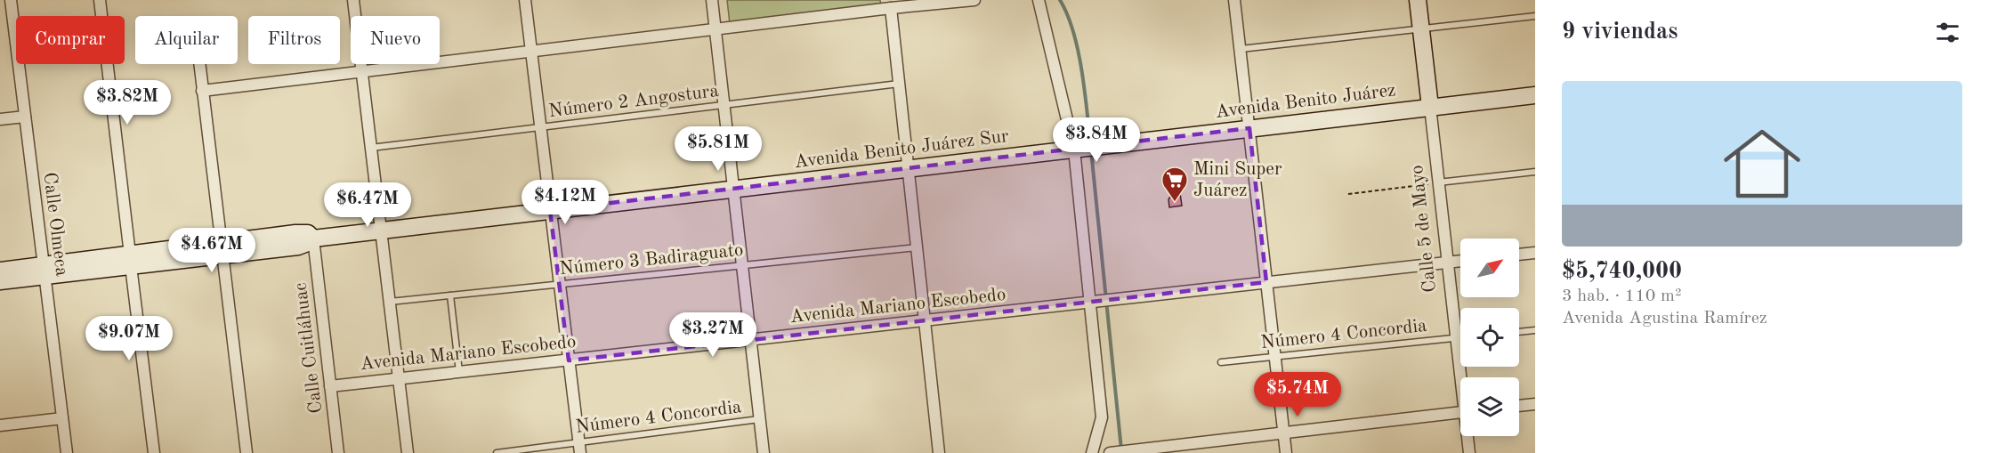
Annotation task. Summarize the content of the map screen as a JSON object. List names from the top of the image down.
{
  "streets": {
    "street": [
      "Avenida Benito Juárez",
      "Avenida Benito Juárez Sur",
      "Calle Olmeca",
      "Calle 5 de Mayo",
      "Avenida Mariano Escobedo",
      "Calle Cuitláhuac"
    ],
    "lane": ["Número 2 Angostura", "Número 3 Badiraguato", "Número 4 Concordia"]
  },
  "crossings": [
    ["Avenida Benito Juárez", "Avenida Benito Juárez Sur"],
    ["Avenida Benito Juárez", "Calle 5 de Mayo"],
    ["Avenida Benito Juárez Sur", "Calle Cuitláhuac"],
    ["Calle 5 de Mayo", "Avenida Mariano Escobedo"],
    ["Calle 5 de Mayo", "Número 4 Concordia"],
    ["Avenida Mariano Escobedo", "Calle Cuitláhuac"]
  ],
  "places": {
    "supermarket": ["Mini Super Juárez"]
  },
  "north": "top right",
  "page": {
    "heading": "9 viviendas",
    "chip": [
      "Comprar",
      "Alquilar",
      "Filtros",
      "Nuevo"
    ],
    "list": [
      {
        "name": "$5,740,000",
        "note": "3 hab. · 110 m² · Avenida Agustina Ramírez"
      }
    ],
    "price": [
      "$3.82M",
      "$3.84M",
      "$5.81M",
      "$4.12M",
      "$6.47M",
      "$4.67M",
      "$3.27M",
      "$9.07M",
      "$5.74M"
    ]
  }
}
